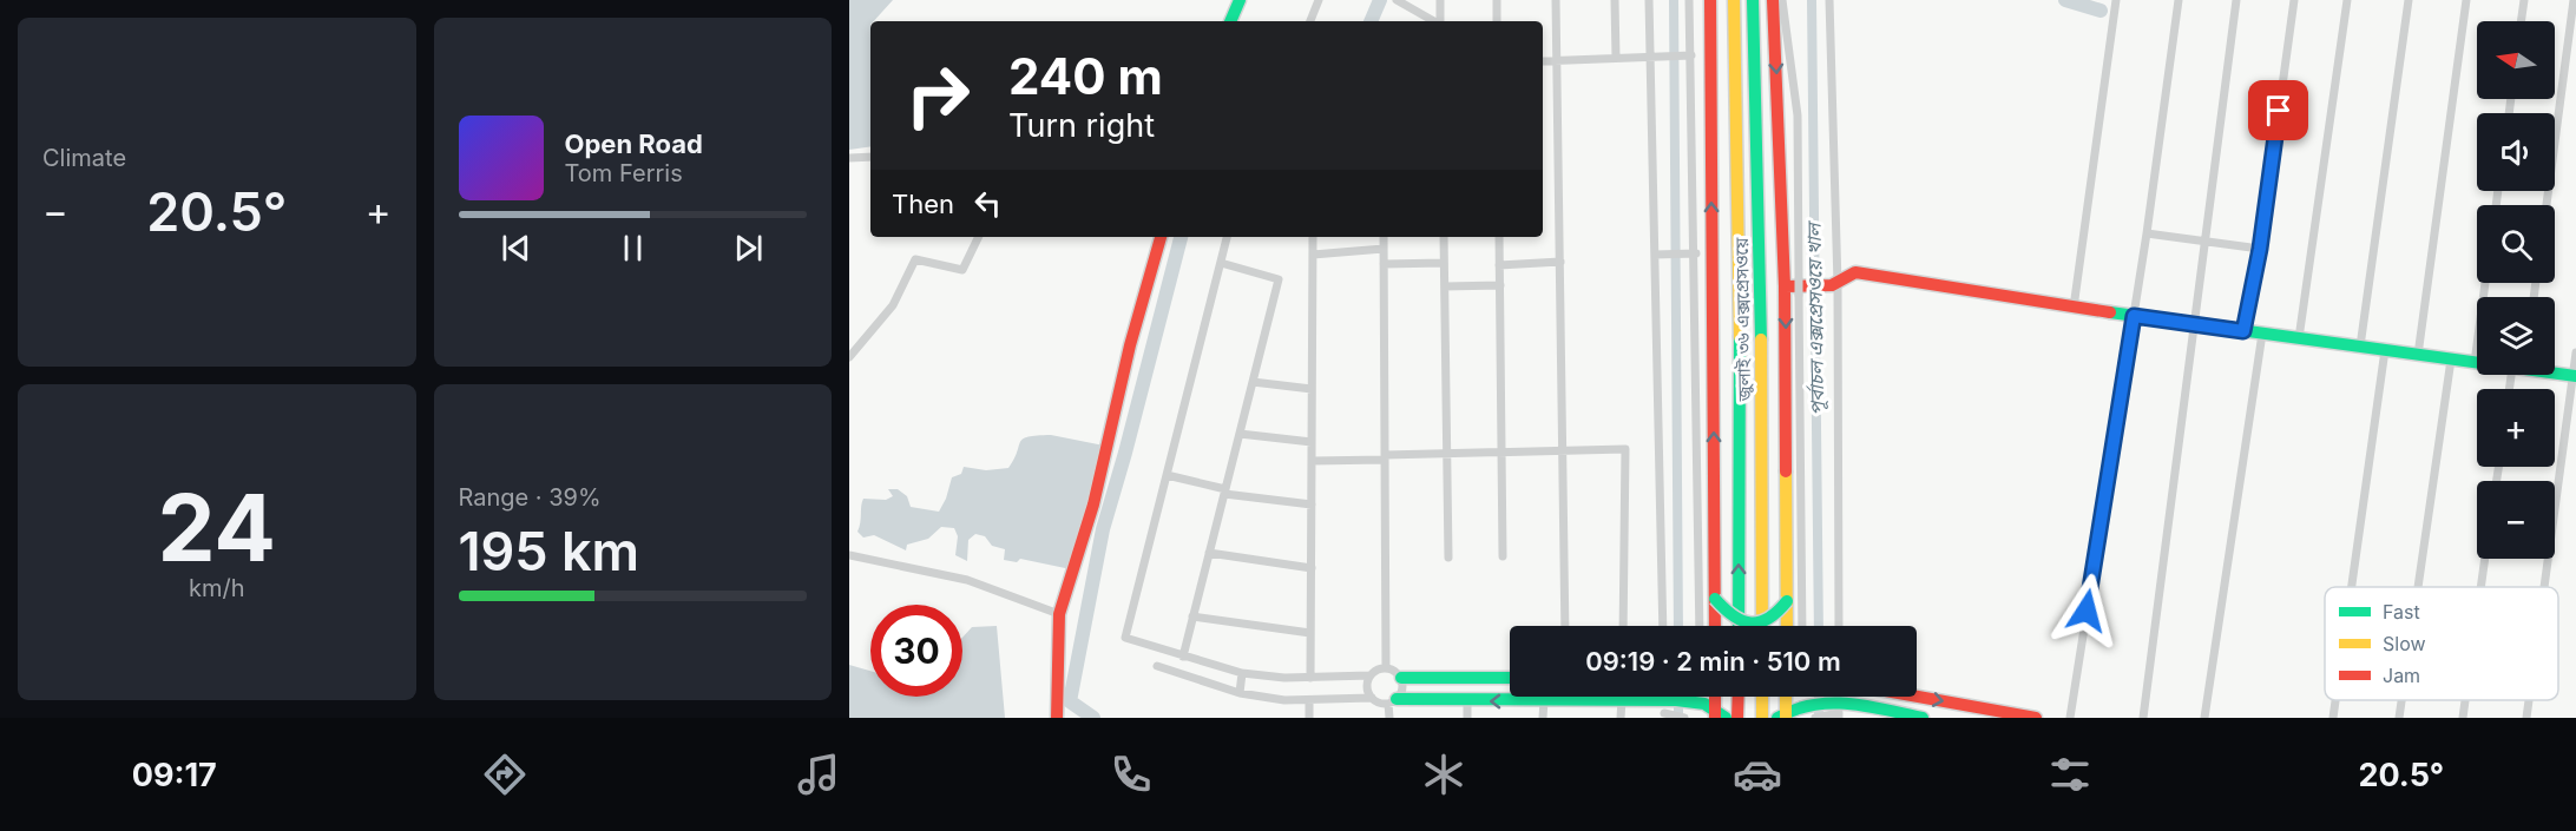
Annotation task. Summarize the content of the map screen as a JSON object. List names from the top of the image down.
{
  "streets": {
    "main road": ["জুলাই ৩৬ এক্সপ্রেসওয়ে"]
  },
  "water": ["পূর্বাচল এক্সপ্রেসওয়ে খাল"],
  "legend": ["Fast", "Slow", "Jam"],
  "north": "left",
  "page": {
    "tile": [
      "Climate",
      ["24", "km/h"],
      ["Range · 39%", "195 km"]
    ],
    "map_buttons": ["+", "−"],
    "turn": ["240 m", "Turn right"],
    "song": ["Open Road", "Tom Ferris"],
    "then": "Then",
    "heat": ["−", "20.5°", "+"],
    "limit": "30",
    "trip": "09:19 · 2 min · 510 m",
    "tabs": ["09:17", "20.5°"]
  }
}
